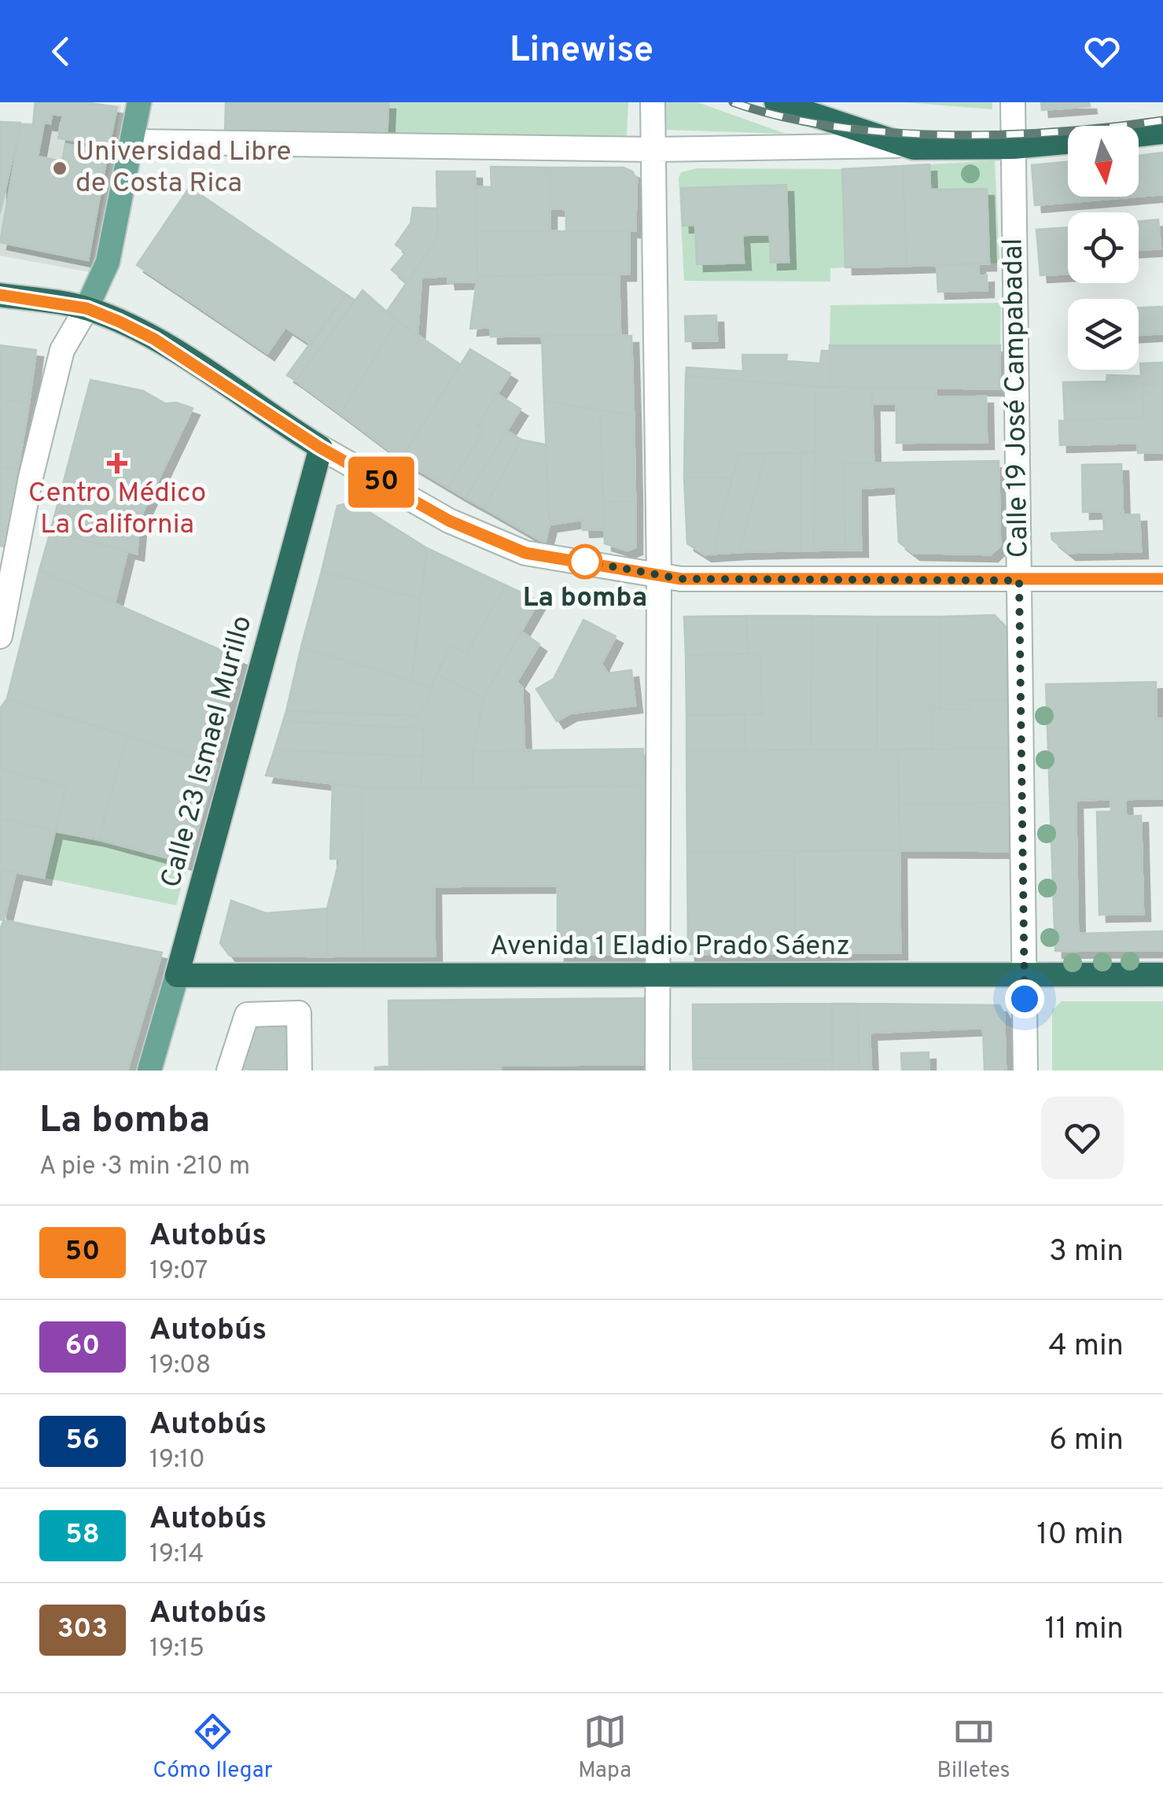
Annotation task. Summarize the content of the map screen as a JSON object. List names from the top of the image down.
{
  "streets": {
    "highway": ["Calle 23 Ismael Murillo", "Avenida 1 Eladio Prado Sáenz"],
    "street": ["Calle 19 José Campabadal"]
  },
  "crossings": [
    ["Calle 19 José Campabadal", "Avenida 1 Eladio Prado Sáenz"],
    ["Calle 23 Ismael Murillo", "Avenida 1 Eladio Prado Sáenz"]
  ],
  "places": {
    "other": ["Universidad Libre de Costa Rica", "La bomba"],
    "health": ["Centro Médico La California"]
  },
  "lines": ["bus line 50"],
  "north": "bottom",
  "page": {
    "header": "Linewise",
    "on_map": "50",
    "heading": ["La bomba", "A pie · 3 min · 210 m"],
    "list": [
      {
        "mark": "50",
        "name": "Autobús",
        "note": "19:07",
        "value": "3 min"
      },
      {
        "mark": "60",
        "name": "Autobús",
        "note": "19:08",
        "value": "4 min"
      },
      {
        "mark": "56",
        "name": "Autobús",
        "note": "19:10",
        "value": "6 min"
      },
      {
        "mark": "58",
        "name": "Autobús",
        "note": "19:14",
        "value": "10 min"
      },
      {
        "mark": "303",
        "name": "Autobús",
        "note": "19:15",
        "value": "11 min"
      }
    ],
    "tabs": ["Cómo llegar", "Mapa", "Billetes"]
  }
}
